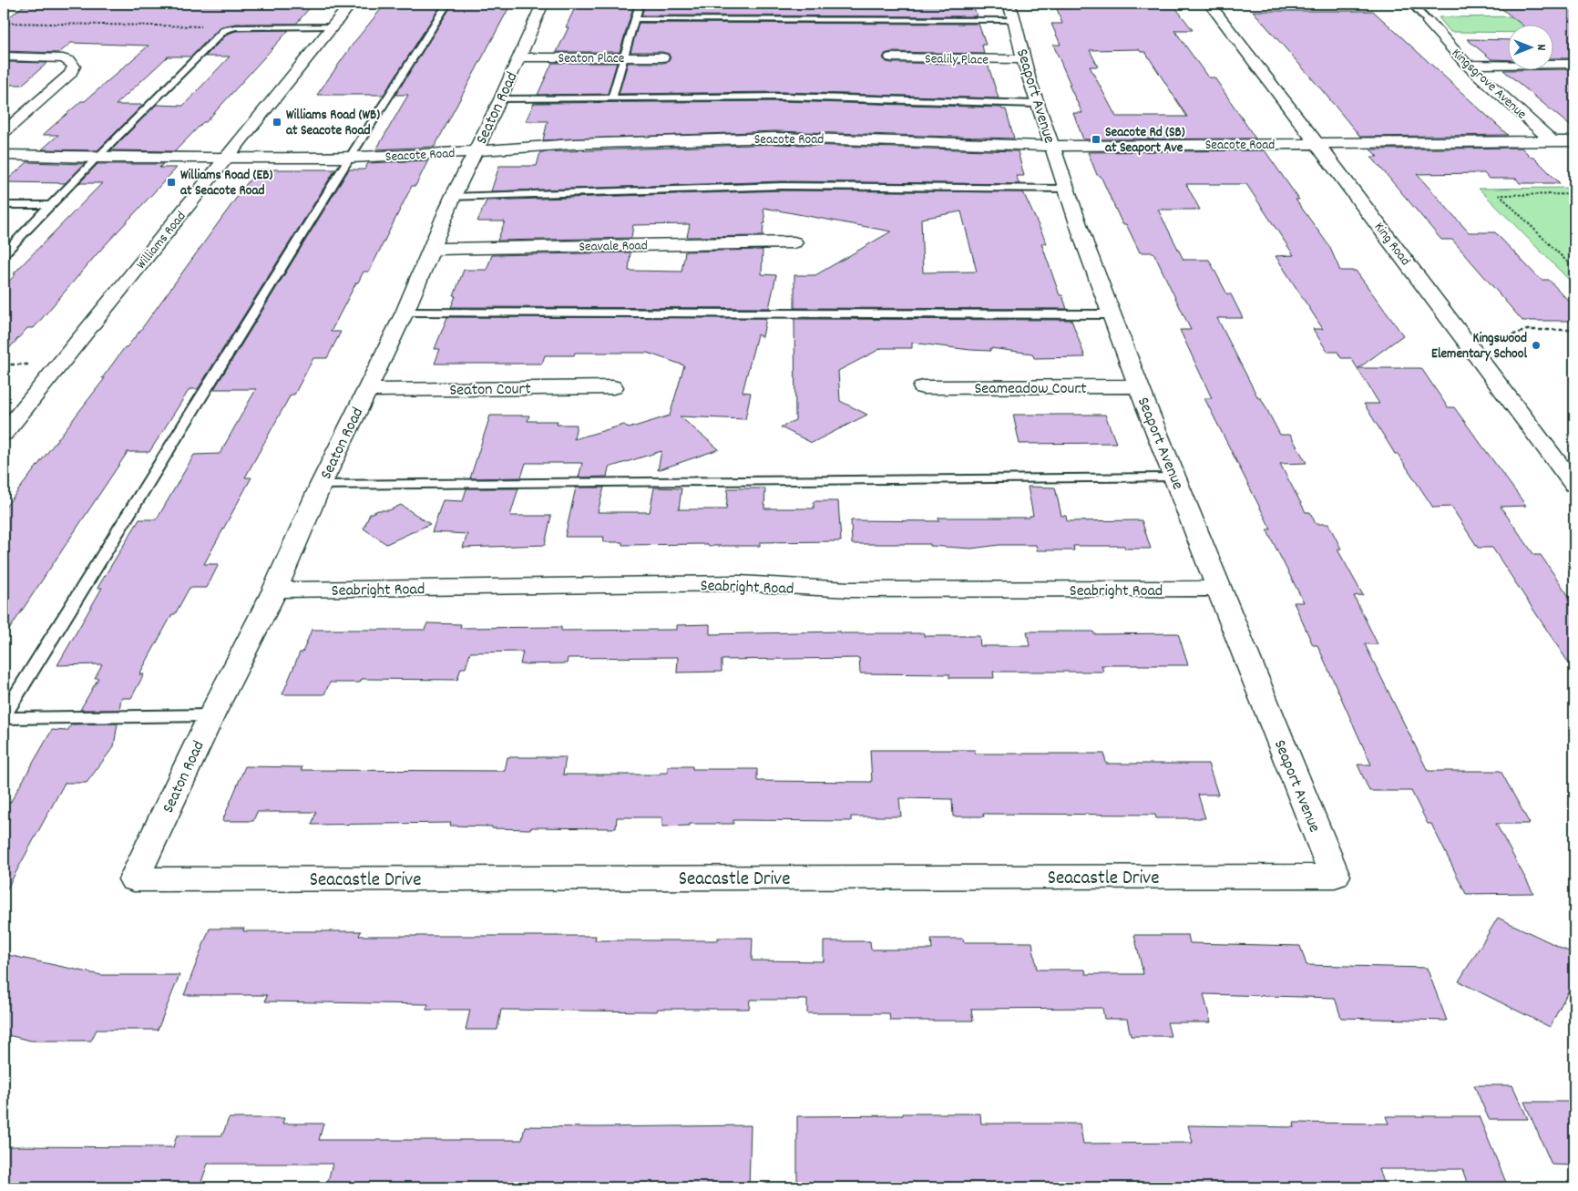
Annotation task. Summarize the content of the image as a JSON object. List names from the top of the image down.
{
  "streets": {
    "street": [
      "Seaton Place",
      "Sealily Place",
      "Kingsgrove Avenue",
      "Seaport Avenue",
      "Seaton Road",
      "Seacote Road",
      "Williams Road",
      "King Road",
      "Seavale Road",
      "Seameadow Court",
      "Seaton Court",
      "Seabright Road",
      "Seacastle Drive"
    ]
  },
  "crossings": [
    ["Seaton Place", "Seaton Road"],
    ["Sealily Place", "Seaport Avenue"],
    ["Kingsgrove Avenue", "Seacote Road"],
    ["Seaport Avenue", "Seacote Road"],
    ["Seaport Avenue", "Seameadow Court"],
    ["Seaport Avenue", "Seabright Road"],
    ["Seaport Avenue", "Seacastle Drive"],
    ["Seaton Road", "Seacote Road"],
    ["Seaton Road", "Seavale Road"],
    ["Seaton Road", "Seaton Court"],
    ["Seaton Road", "Seabright Road"],
    ["Seaton Road", "Seacastle Drive"],
    ["Seacote Road", "Williams Road"],
    ["Seacote Road", "King Road"]
  ],
  "places": {
    "transit": ["Williams Road (WB) at Seacote Road", "Seacote Rd (SB) at Seaport Ave", "Williams Road (EB) at Seacote Road"],
    "other": ["Kingswood Elementary School"]
  },
  "north": "right"
}
